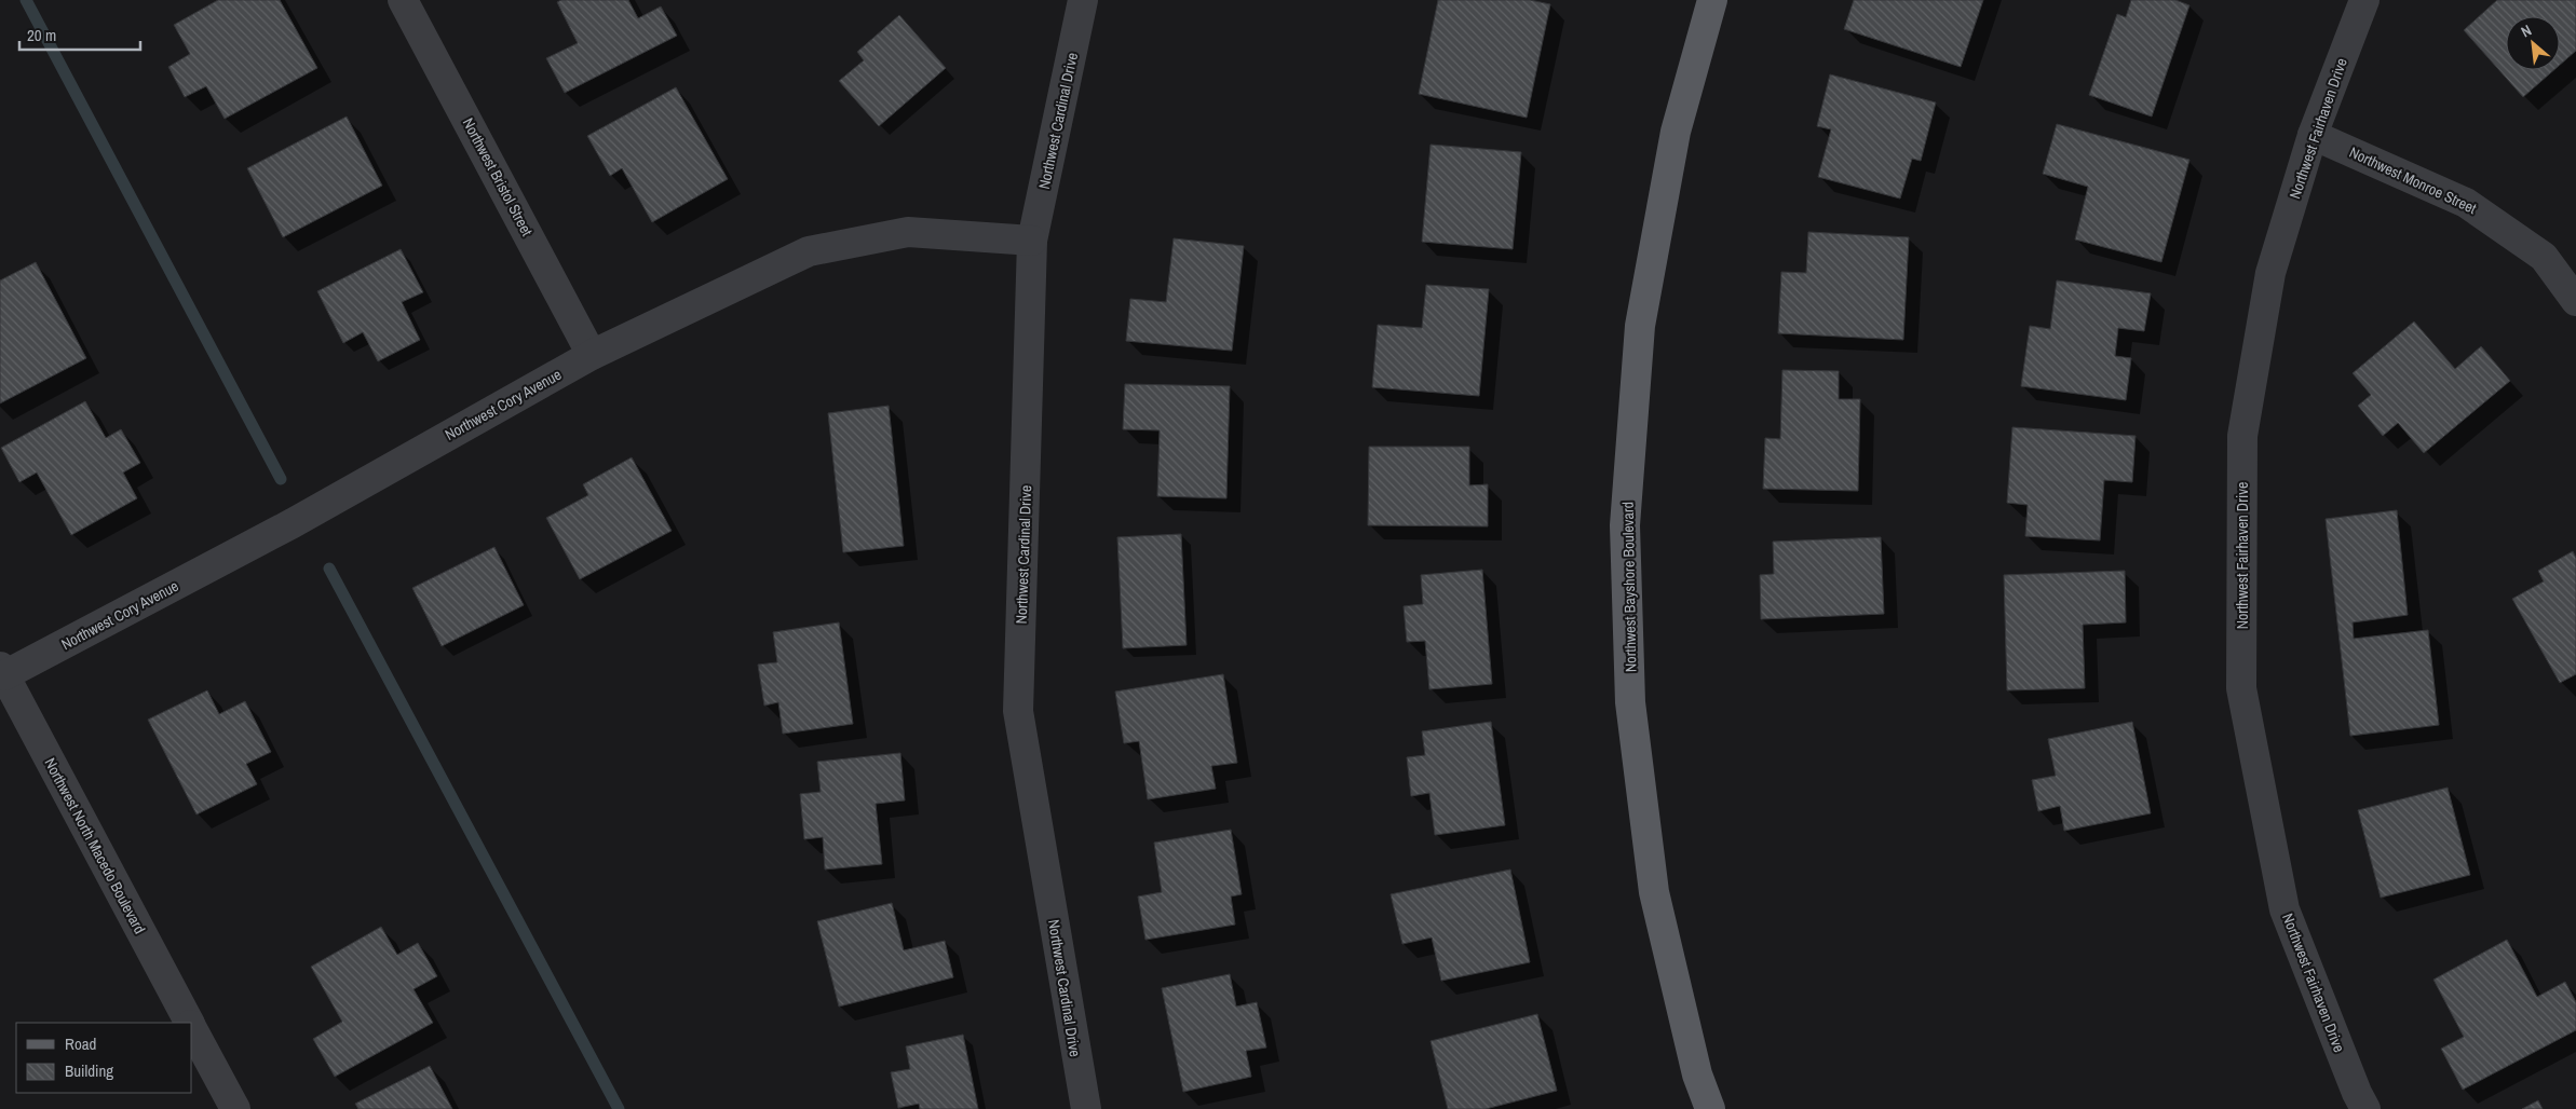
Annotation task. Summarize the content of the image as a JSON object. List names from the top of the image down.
{
  "streets": {
    "main road": ["Northwest Bayshore Boulevard"],
    "street": [
      "Northwest Cardinal Drive",
      "Northwest Fairhaven Drive",
      "Northwest Bristol Street",
      "Northwest Monroe Street",
      "Northwest Cory Avenue",
      "Northwest North Macedo Boulevard"
    ]
  },
  "crossings": [
    ["Northwest Cardinal Drive", "Northwest Cory Avenue"],
    ["Northwest Fairhaven Drive", "Northwest Monroe Street"],
    ["Northwest Bristol Street", "Northwest Cory Avenue"],
    ["Northwest Cory Avenue", "Northwest North Macedo Boulevard"]
  ],
  "legend": ["Road", "Building"],
  "scale_bar": "20 m",
  "north": "top left"
}
